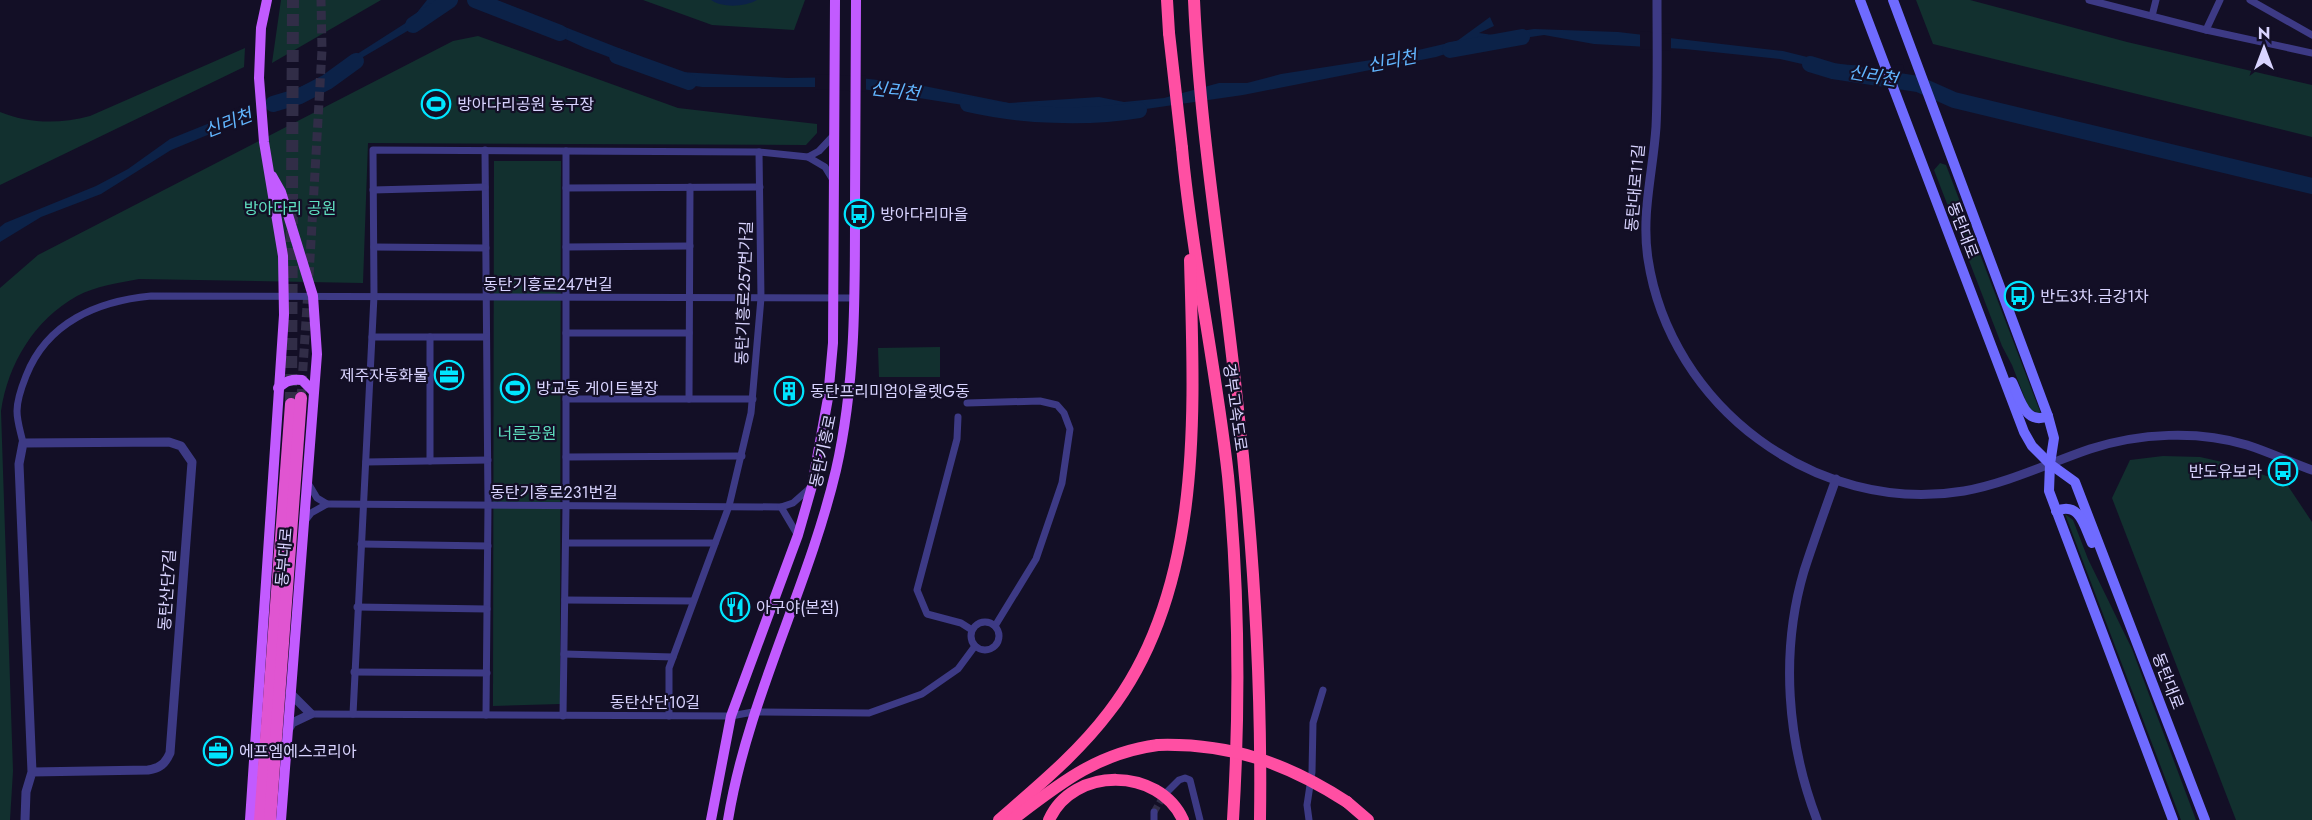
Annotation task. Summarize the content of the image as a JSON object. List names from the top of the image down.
{
  "streets": {
    "highway": ["경부고속도로", "동부대로"],
    "main road": ["동탄대로", "동탄기흥로"],
    "street": [
      "동탄대로11길",
      "동탄기흥로247번길",
      "동탄기흥로257번가길",
      "동탄기흥로231번길",
      "동탄산단7길",
      "동탄산단10길"
    ]
  },
  "crossings": [
    ["동탄대로11길", "동탄대로"],
    ["동탄기흥로247번길", "동탄기흥로257번가길"],
    ["동탄기흥로247번길", "동탄기흥로"],
    ["동탄기흥로247번길", "동부대로"],
    ["동탄기흥로247번길", "동탄산단7길"],
    ["동탄기흥로257번가길", "동탄기흥로231번길"],
    ["동탄기흥로257번가길", "동탄산단10길"],
    ["동탄기흥로", "동탄산단10길"]
  ],
  "water": ["신리천"],
  "parks": ["방아다리 공원", "너른공원"],
  "places": {
    "sports": ["방아다리공원 농구장", "방교동 게이트볼장"],
    "bus stop": ["방아다리마을", "반도3차.금강1차", "반도유보라"],
    "office": ["제주자동화물", "에프엠에스코리아"],
    "building": ["동탄프리미엄아울렛G동"],
    "restaurant": ["아구야(본점)"]
  },
  "north": "top"
}
